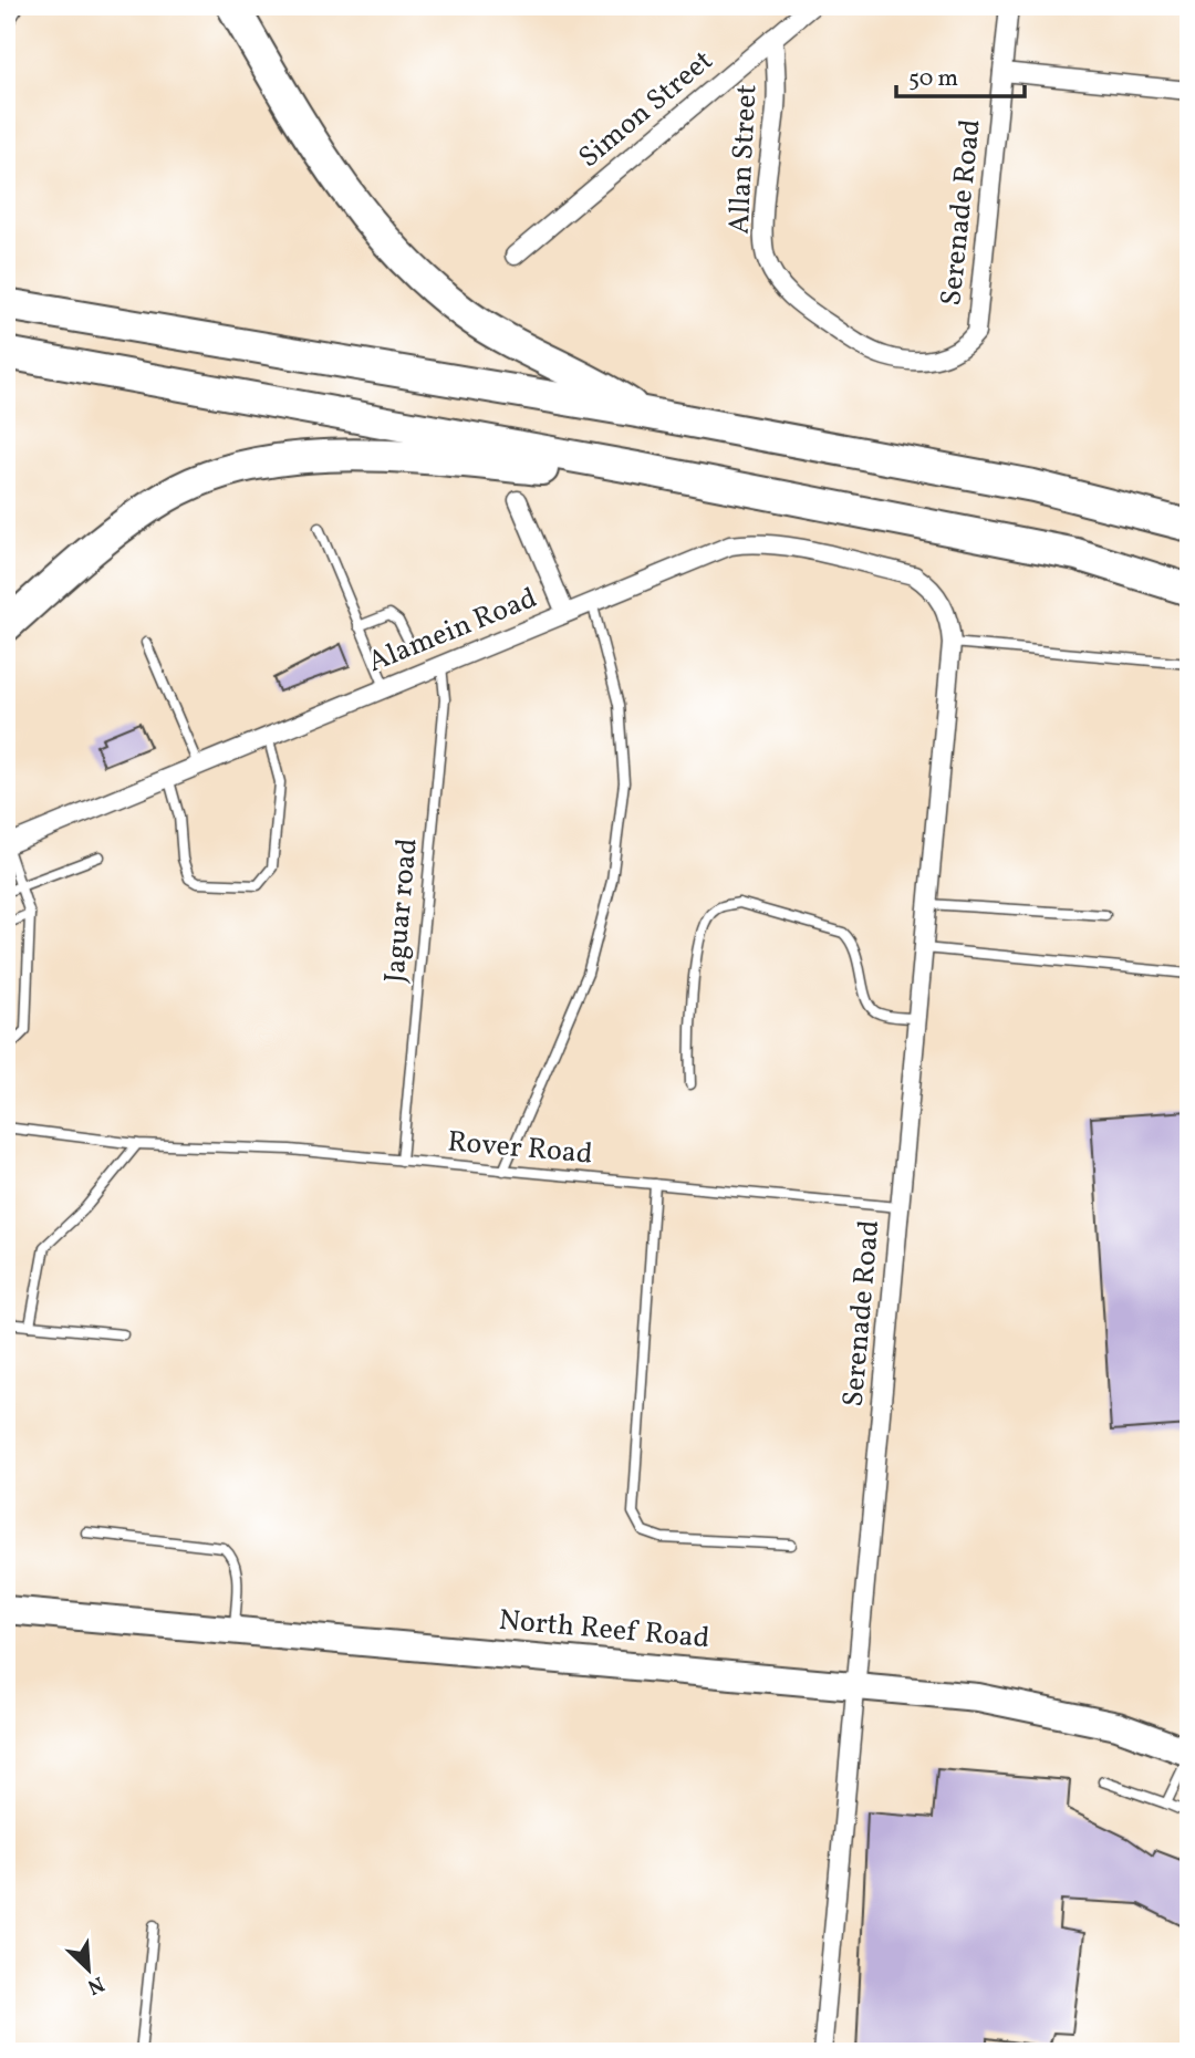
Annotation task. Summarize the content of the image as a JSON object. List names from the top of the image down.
{
  "streets": {
    "main road": ["North Reef Road"],
    "street": [
      "Simon Street",
      "Allan Street",
      "Serenade Road",
      "Alamein Road"
    ],
    "lane": ["Jaguar road", "Rover Road"]
  },
  "crossings": [
    ["Simon Street", "Allan Street"],
    ["Allan Street", "Serenade Road"],
    ["Serenade Road", "Alamein Road"],
    ["Serenade Road", "Rover Road"],
    ["Serenade Road", "North Reef Road"],
    ["Alamein Road", "Jaguar road"],
    ["Jaguar road", "Rover Road"]
  ],
  "scale_bar": "50 m",
  "north": "bottom right"
}
